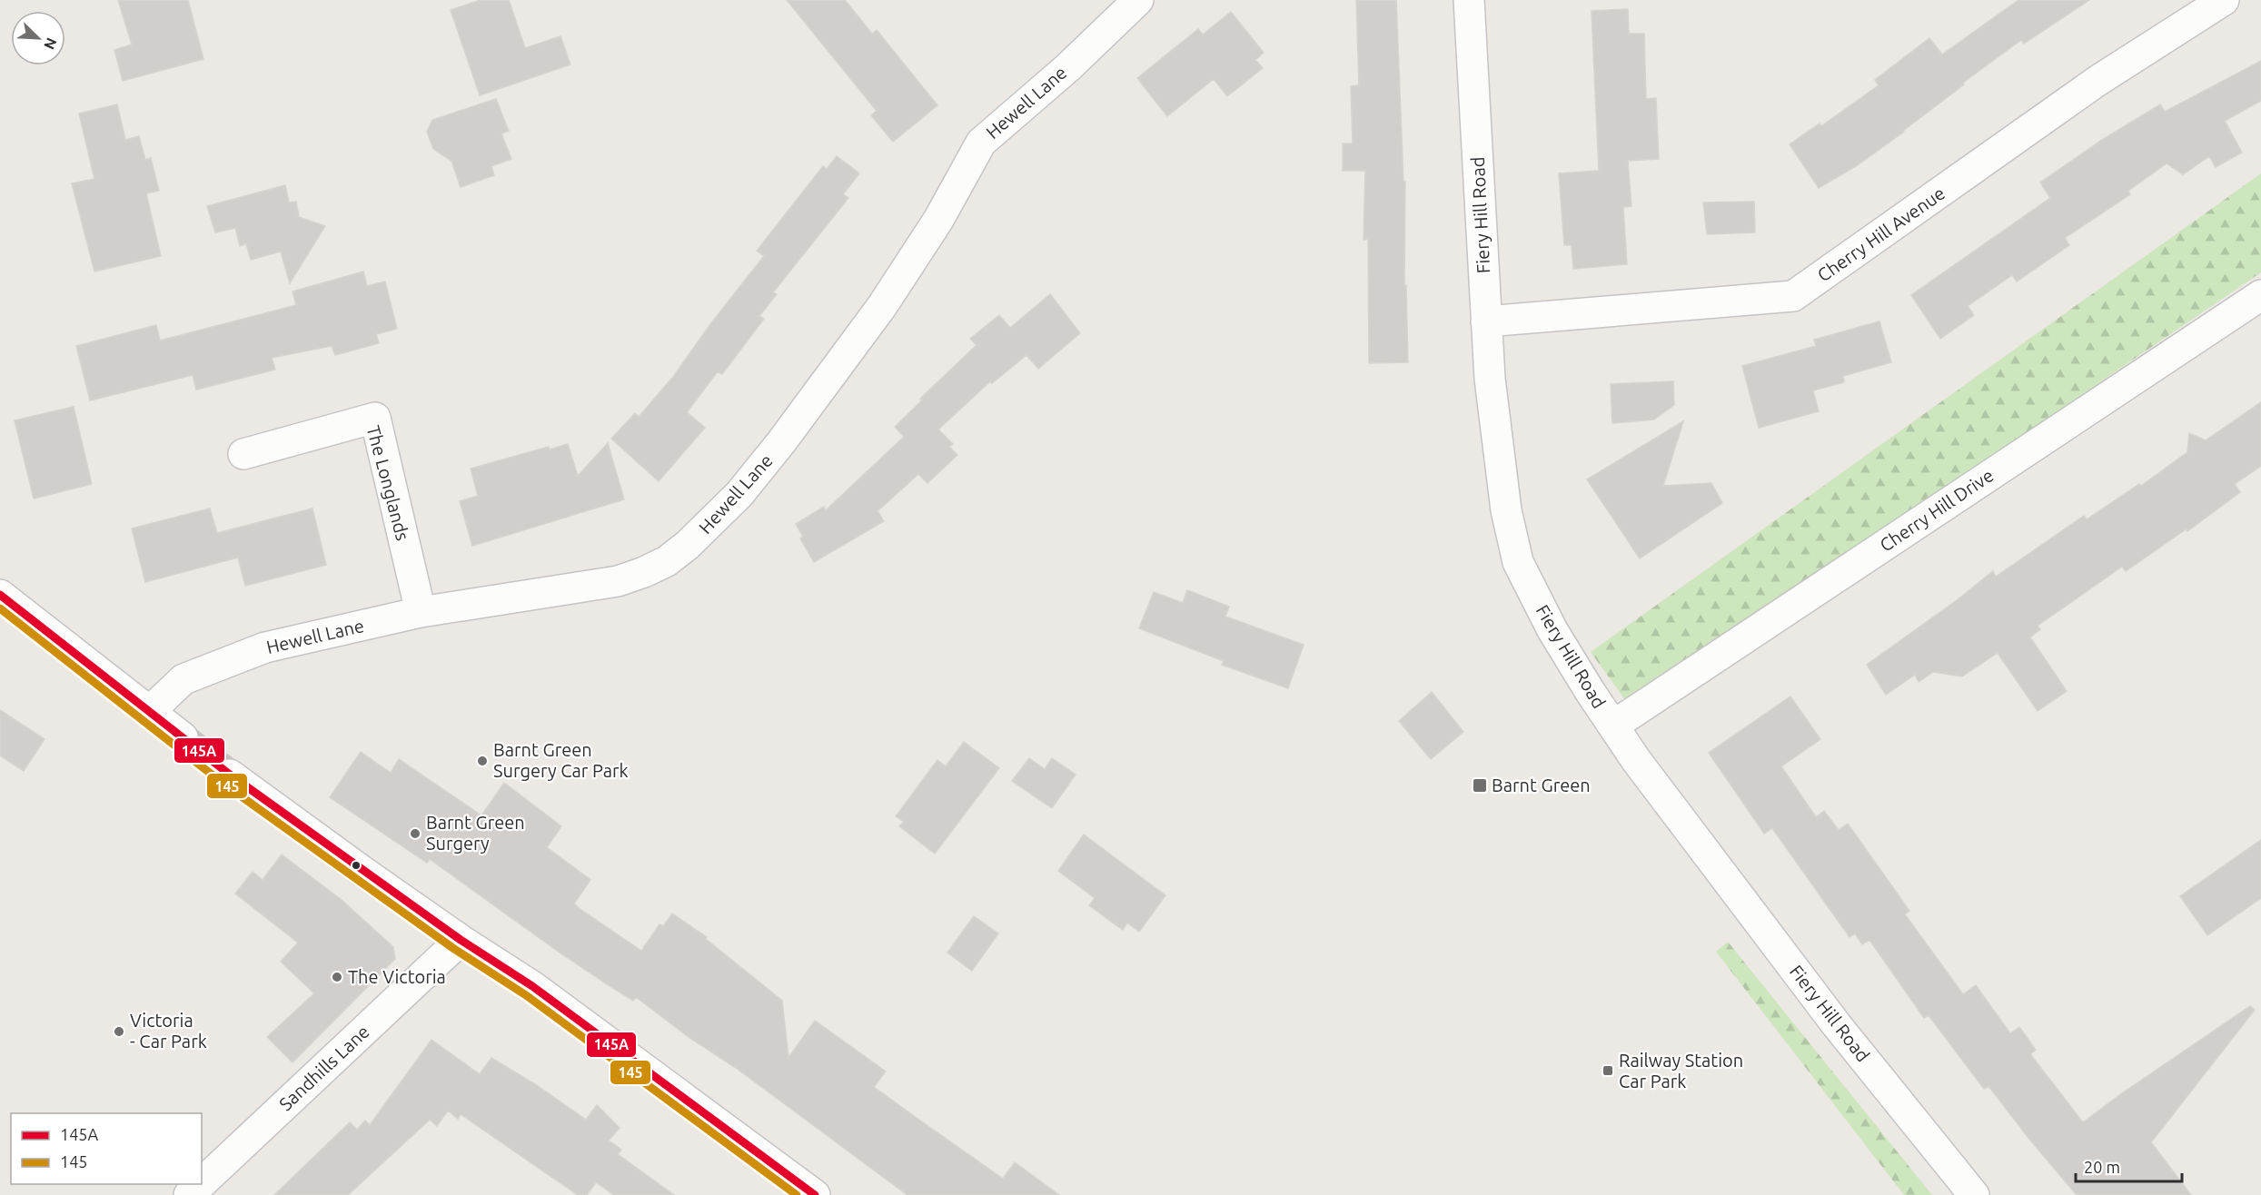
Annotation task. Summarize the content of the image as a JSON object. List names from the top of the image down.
{
  "streets": {
    "street": [
      "Hewell Lane",
      "Fiery Hill Road",
      "Cherry Hill Avenue",
      "The Longlands",
      "Cherry Hill Drive",
      "Sandhills Lane"
    ]
  },
  "crossings": [
    ["Hewell Lane", "The Longlands"],
    ["Fiery Hill Road", "Cherry Hill Avenue"],
    ["Fiery Hill Road", "Cherry Hill Drive"]
  ],
  "places": {
    "other": [
      "Barnt Green Surgery Car Park",
      "Barnt Green Surgery",
      "The Victoria",
      "Victoria - Car Park"
    ],
    "transit": ["Barnt Green", "Railway Station Car Park"]
  },
  "lines": ["transit line 145A", "transit line 145"],
  "legend": ["145A", "145"],
  "scale_bar": "20 m",
  "north": "bottom right"
}
